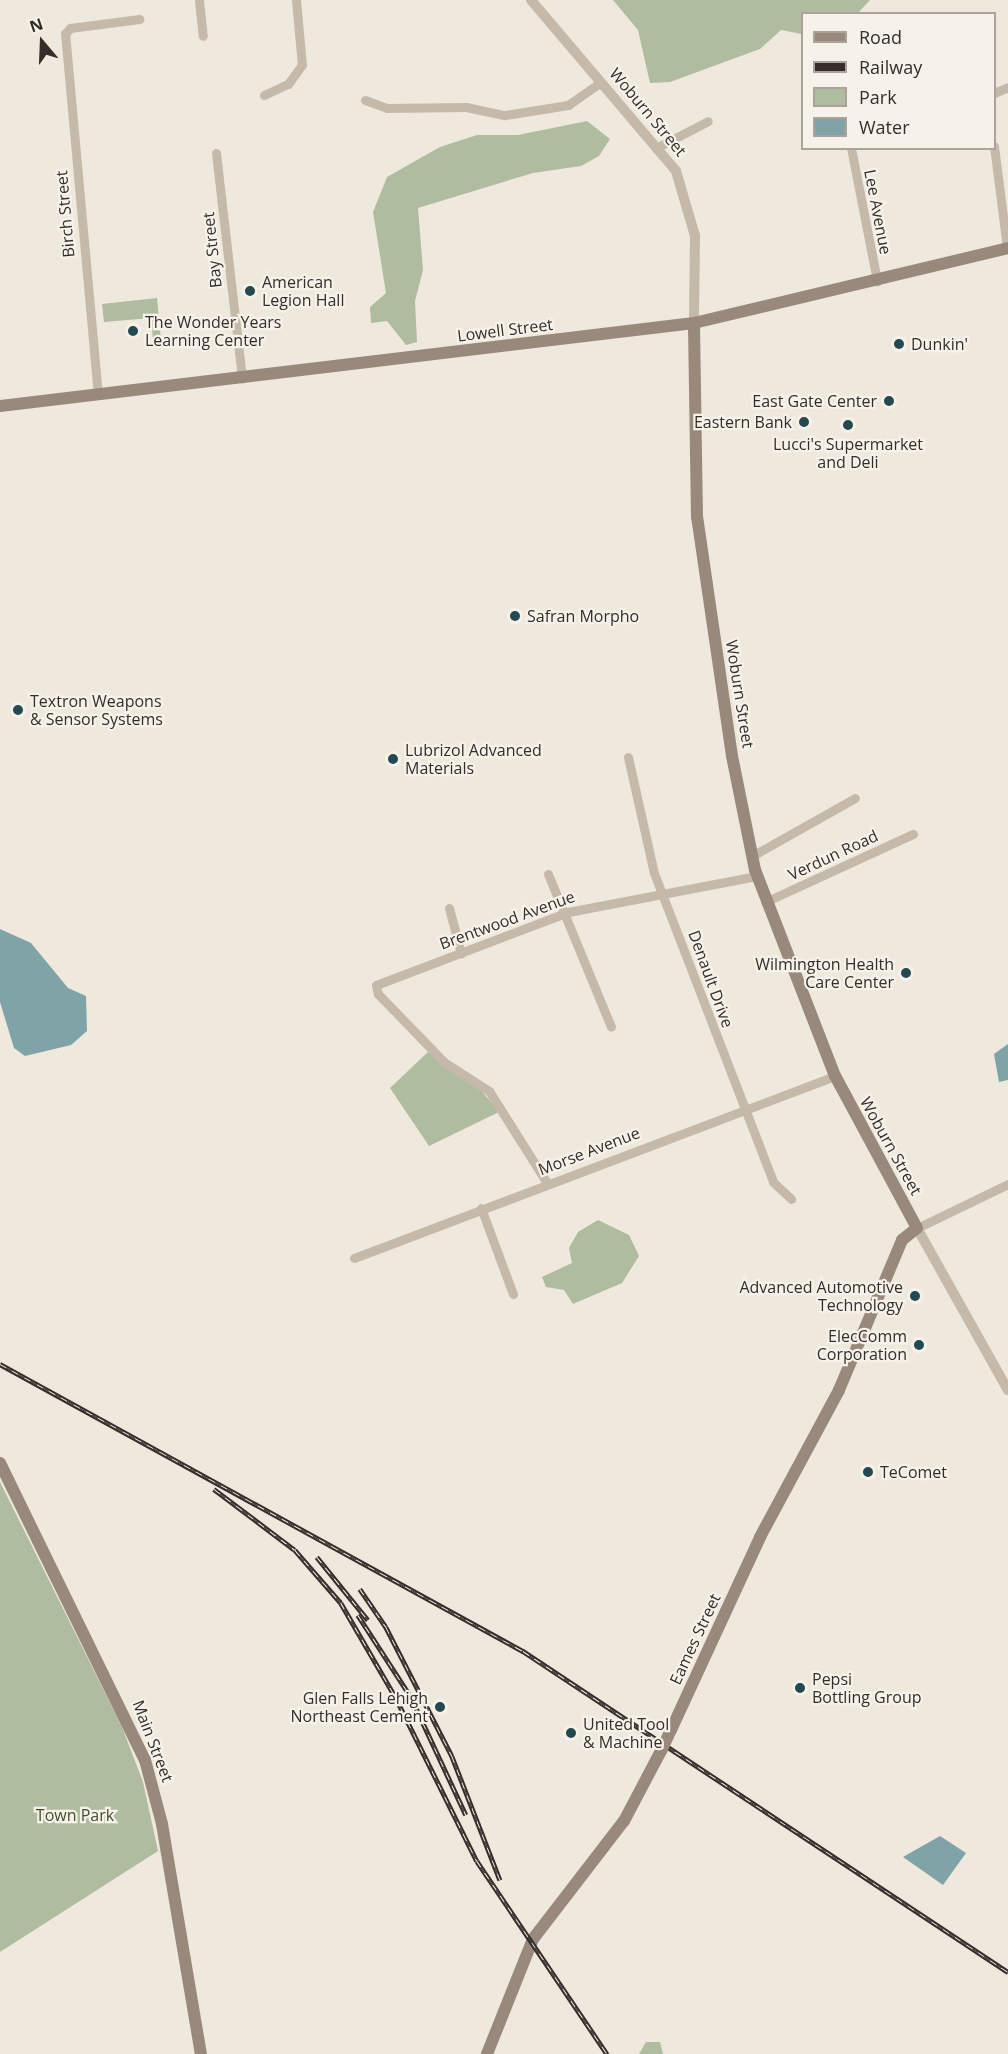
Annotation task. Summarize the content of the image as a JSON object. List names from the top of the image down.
{
  "streets": {
    "main road": [
      "Woburn Street",
      "Lowell Street",
      "Eames Street",
      "Main Street"
    ],
    "street": [
      "Lee Avenue",
      "Birch Street",
      "Bay Street",
      "Verdun Road",
      "Brentwood Avenue",
      "Denault Drive",
      "Morse Avenue"
    ]
  },
  "crossings": [
    ["Woburn Street", "Lowell Street"],
    ["Woburn Street", "Verdun Road"],
    ["Woburn Street", "Brentwood Avenue"],
    ["Woburn Street", "Morse Avenue"],
    ["Woburn Street", "Eames Street"],
    ["Lee Avenue", "Lowell Street"],
    ["Birch Street", "Lowell Street"],
    ["Bay Street", "Lowell Street"],
    ["Brentwood Avenue", "Denault Drive"],
    ["Brentwood Avenue", "Morse Avenue"],
    ["Denault Drive", "Morse Avenue"]
  ],
  "parks": ["Town Park"],
  "places": [
    "American Legion Hall",
    "The Wonder Years Learning Center",
    "Dunkin'",
    "East Gate Center",
    "Eastern Bank",
    "Lucci's Supermarket and Deli",
    "Safran Morpho",
    "Textron Weapons & Sensor Systems",
    "Lubrizol Advanced Materials",
    "Wilmington Health Care Center",
    "Advanced Automotive Technology",
    "ElecComm Corporation",
    "TeComet",
    "Pepsi Bottling Group",
    "Glen Falls Lehigh Northeast Cement",
    "United Tool & Machine"
  ],
  "legend": [
    "Road",
    "Railway",
    "Park",
    "Water"
  ],
  "north": "top"
}
